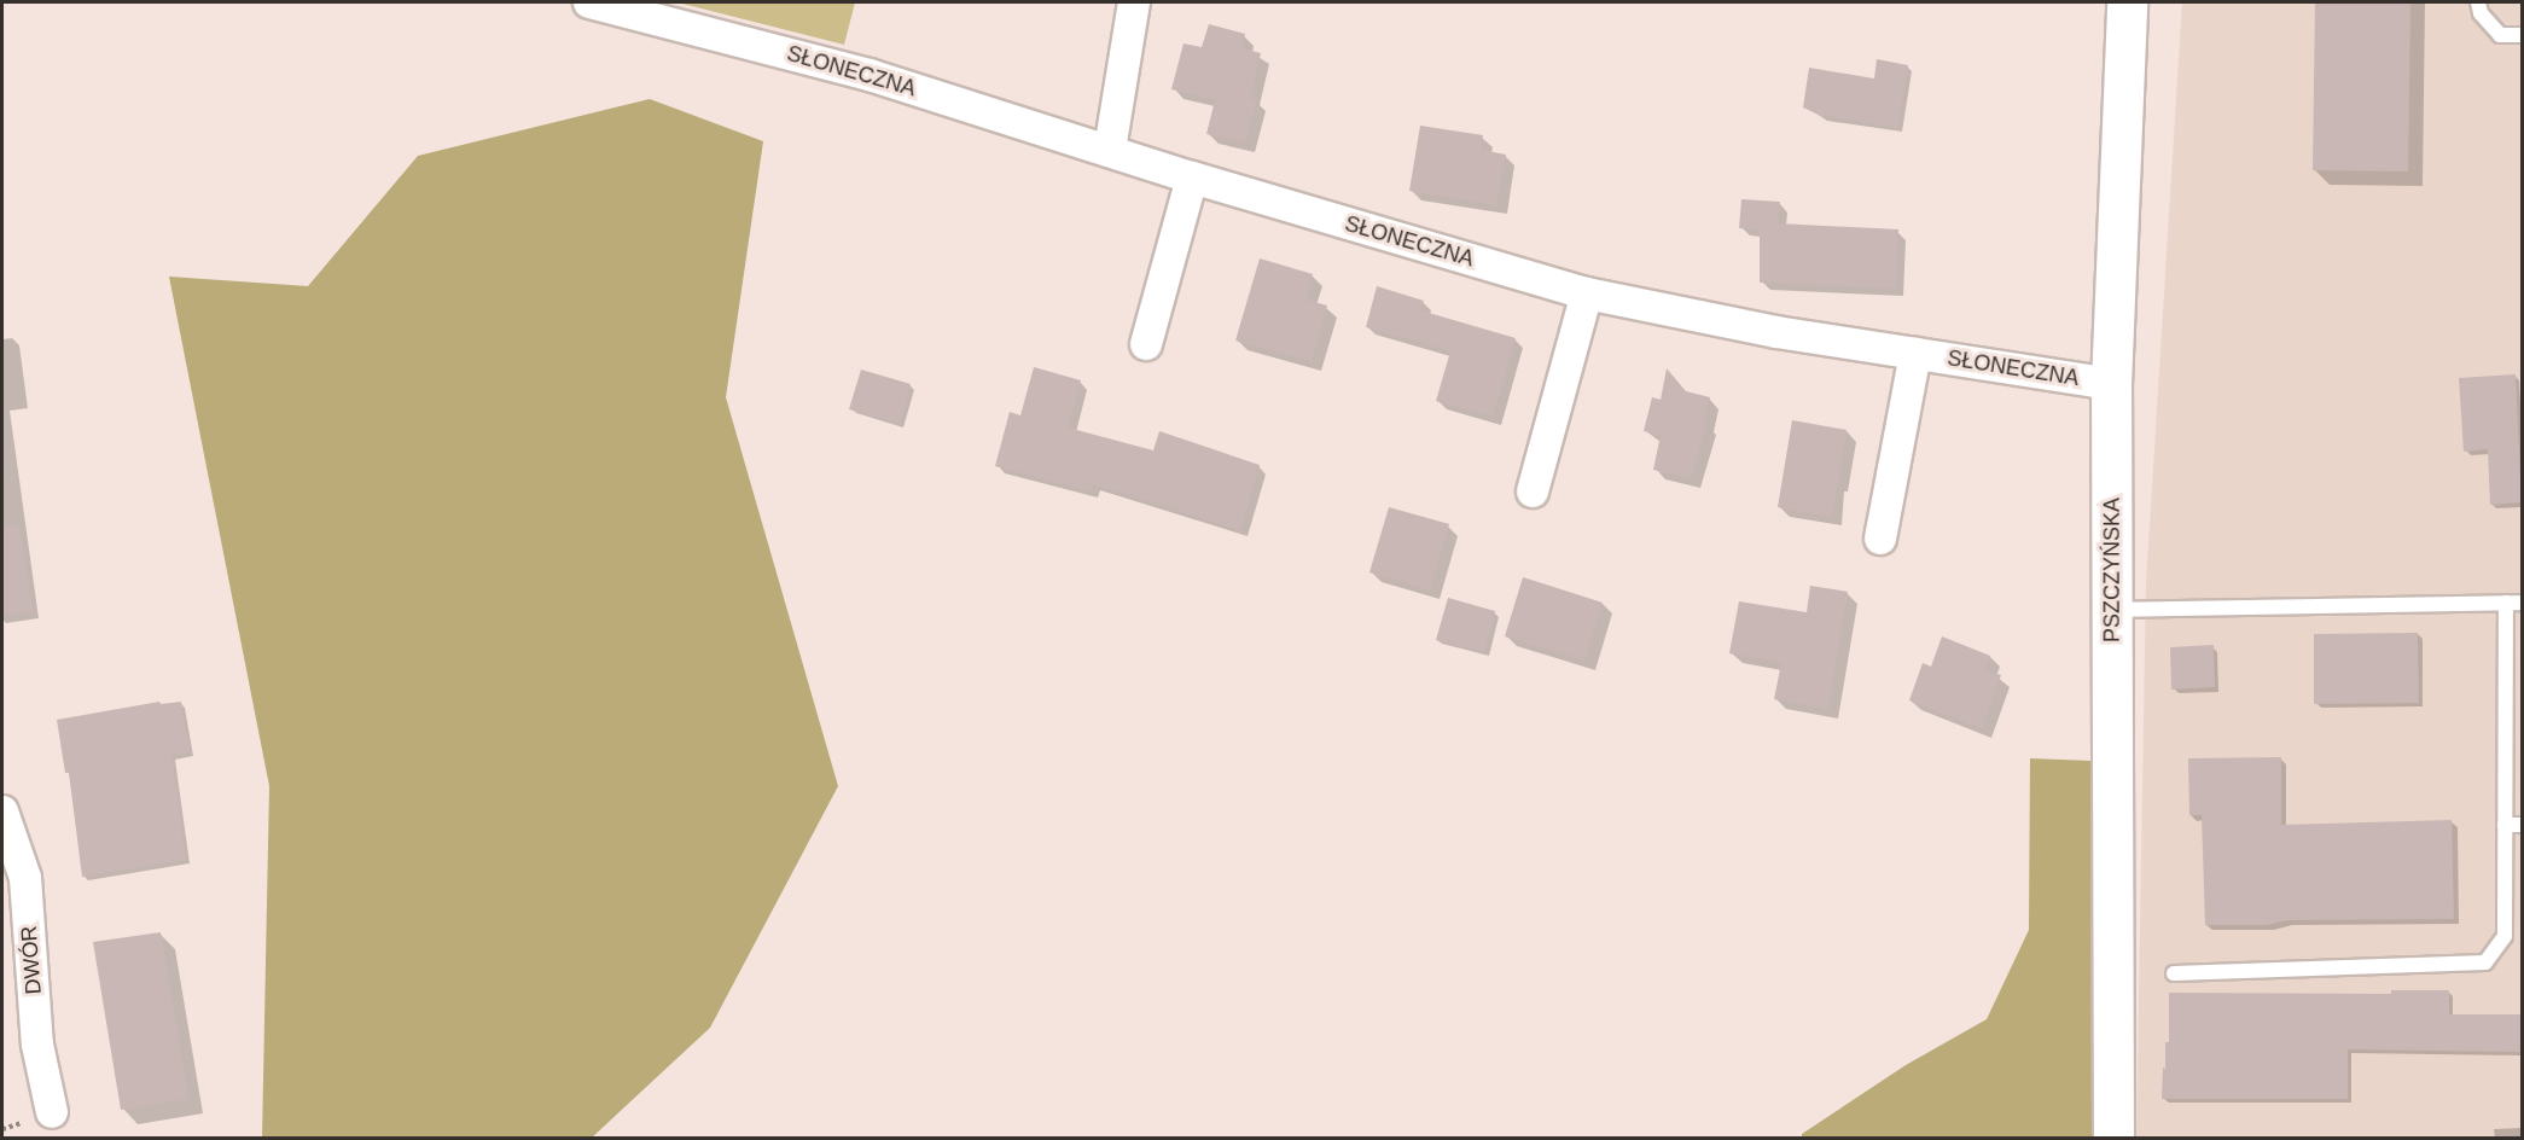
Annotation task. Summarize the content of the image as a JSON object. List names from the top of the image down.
{
  "streets": {
    "main road": ["PSZCZYŃSKA"],
    "street": ["SŁONECZNA", "DWÓR"]
  },
  "crossings": [
    ["SŁONECZNA", "PSZCZYŃSKA"]
  ]
}
